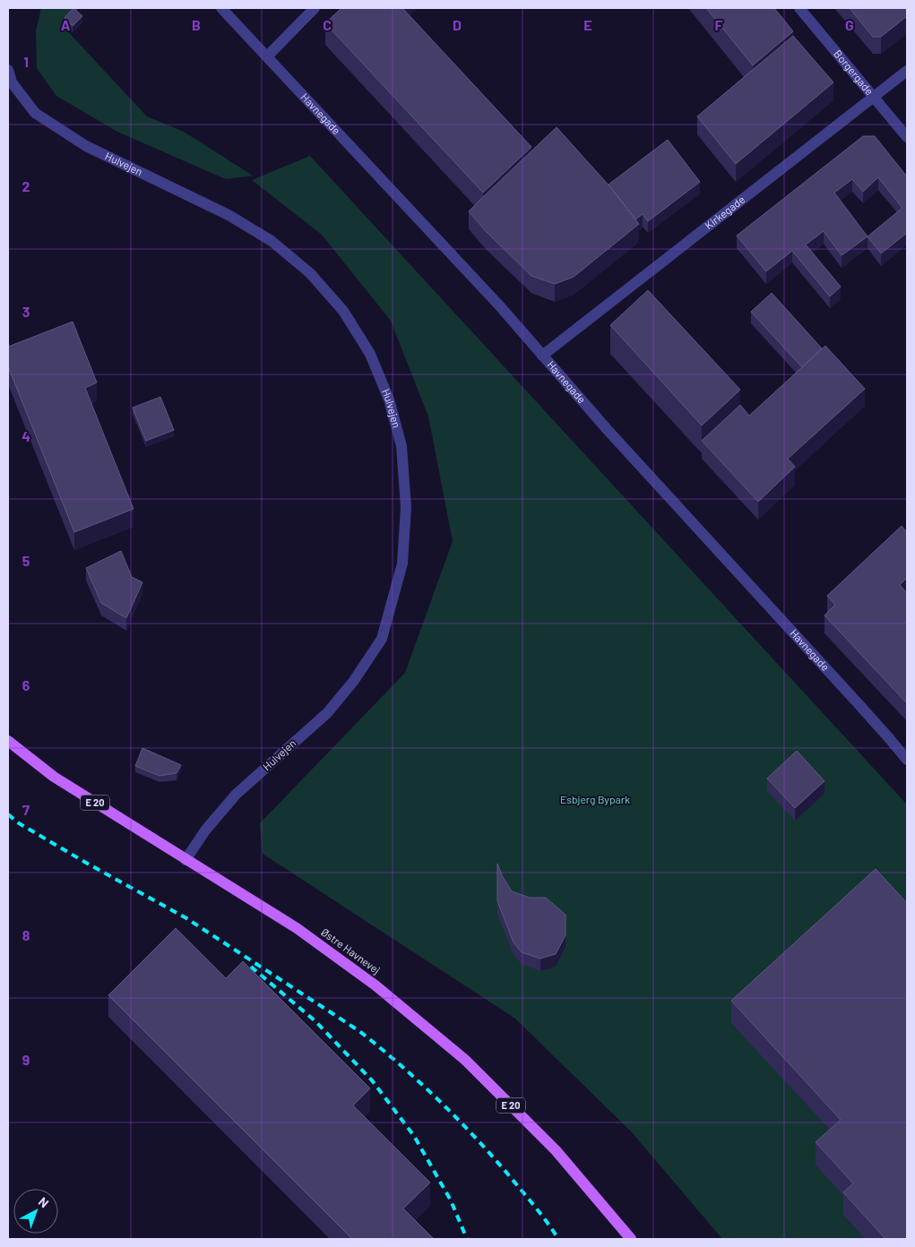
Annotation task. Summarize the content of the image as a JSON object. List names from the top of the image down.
{
  "streets": {
    "main road": ["E 20", "Østre Havnevej"],
    "street": [
      "Borgergade",
      "Havnegade",
      "Hulvejen",
      "Kirkegade"
    ]
  },
  "crossings": [
    ["Borgergade", "Kirkegade"],
    ["Havnegade", "Kirkegade"],
    ["Hulvejen", "Østre Havnevej"]
  ],
  "parks": ["Esbjerg Bypark"],
  "north": "top right",
  "grid": {
    "columns": [
      "A",
      "B",
      "C",
      "D",
      "E",
      "F",
      "G"
    ],
    "rows": [
      "1",
      "2",
      "3",
      "4",
      "5",
      "6",
      "7",
      "8",
      "9"
    ]
  }
}
